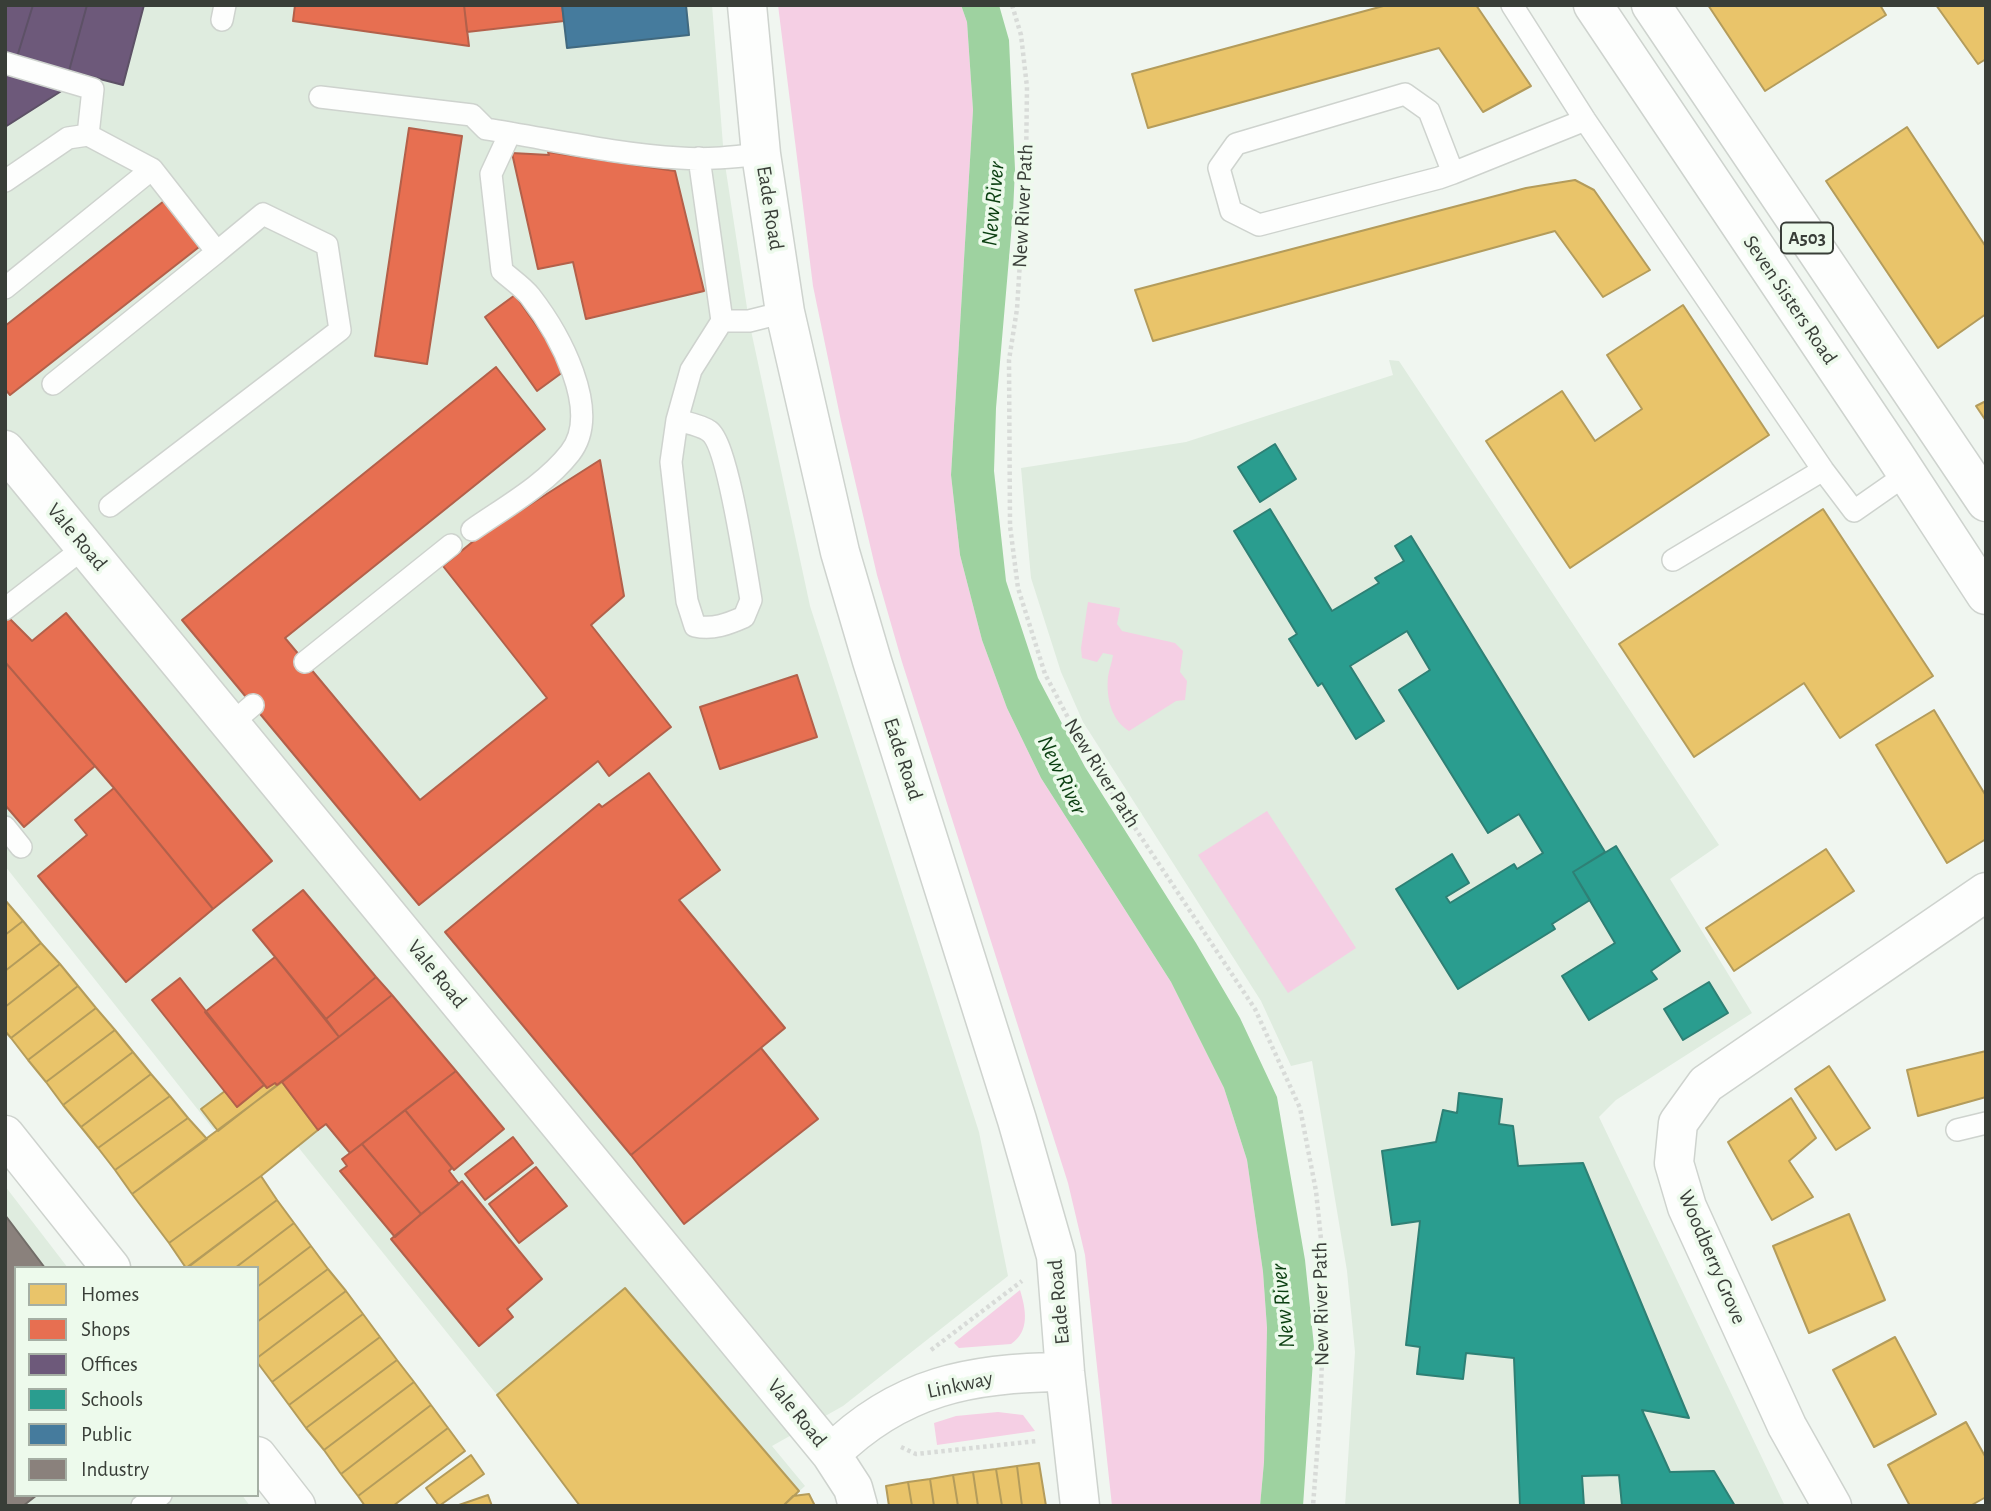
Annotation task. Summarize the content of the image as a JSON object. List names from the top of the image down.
{
  "streets": {
    "main road": [
      "Eade Road",
      "A503",
      "Seven Sisters Road",
      "Vale Road",
      "Woodberry Grove",
      "Linkway"
    ],
    "path": ["New River Path"]
  },
  "crossings": [
    ["Eade Road", "Linkway"],
    ["Vale Road", "Linkway"]
  ],
  "water": ["New River"],
  "legend": [
    "Homes",
    "Shops",
    "Offices",
    "Schools",
    "Public",
    "Industry"
  ]
}
